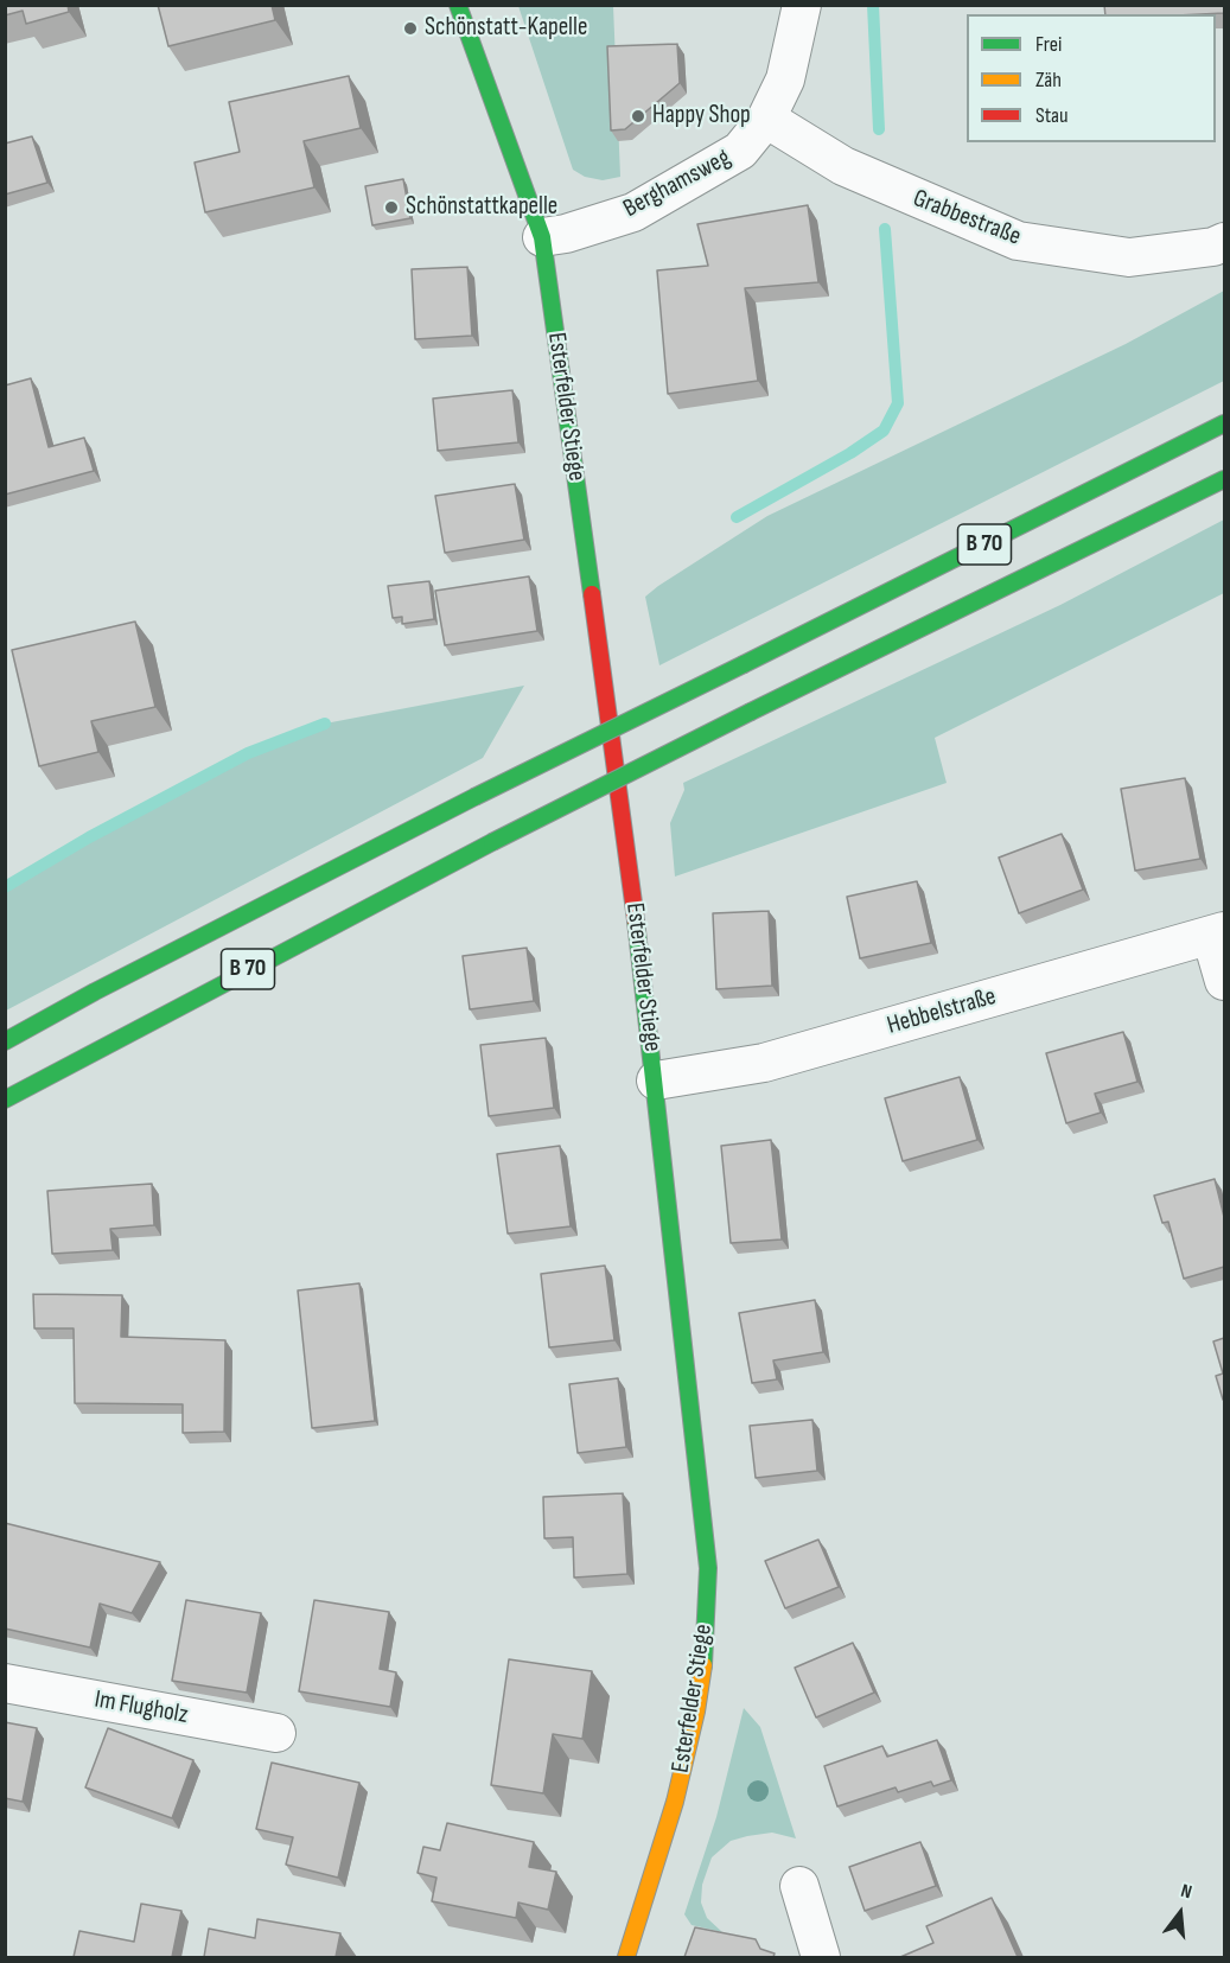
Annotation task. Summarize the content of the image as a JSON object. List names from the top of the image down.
{
  "streets": {
    "main road": ["Esterfelder Stiege", "B 70"],
    "street": [
      "Berghamsweg",
      "Grabbestraße",
      "Hebbelstraße",
      "Im Flugholz"
    ]
  },
  "crossings": [
    ["Berghamsweg", "Grabbestraße"],
    ["Berghamsweg", "Esterfelder Stiege"],
    ["Esterfelder Stiege", "Hebbelstraße"]
  ],
  "places": ["Schönstatt-Kapelle", "Happy Shop", "Schönstattkapelle"],
  "legend": ["Frei", "Zäh", "Stau"],
  "north": "top"
}
